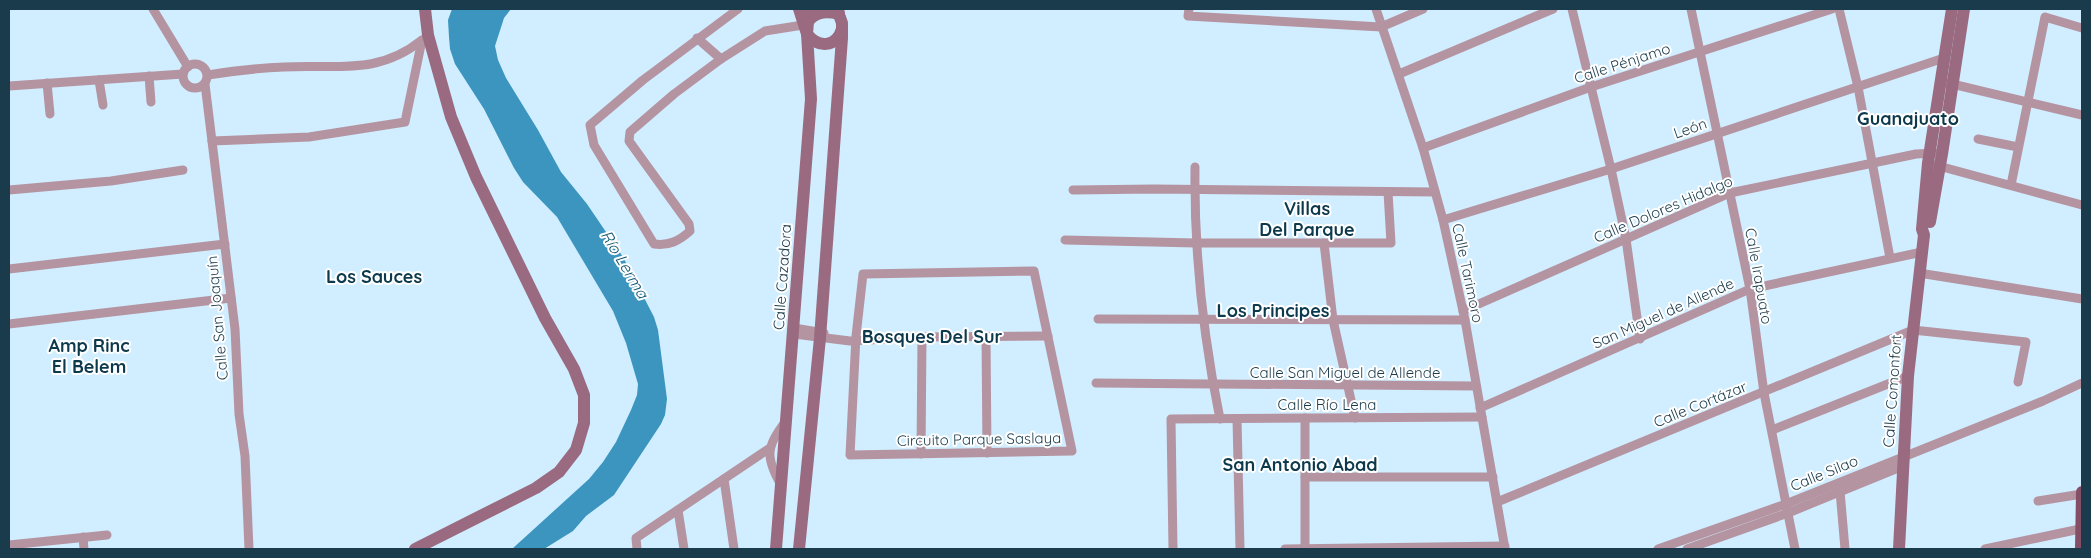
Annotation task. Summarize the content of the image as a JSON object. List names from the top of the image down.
{
  "streets": {
    "street": [
      "Calle Pénjamo",
      "León",
      "Calle Dolores Hidalgo",
      "Calle Tarimoro",
      "Calle Irapuato",
      "Calle Cazadora",
      "San Miguel de Allende",
      "Calle San Joaquín",
      "Calle San Miguel de Allende",
      "Calle Comonfort",
      "Calle Río Lena",
      "Calle Cortázar",
      "Circuito Parque Saslaya",
      "Calle Silao"
    ]
  },
  "crossings": [
    ["Calle Pénjamo", "Calle Tarimoro"],
    ["Calle Pénjamo", "Calle Irapuato"],
    ["León", "Calle Tarimoro"],
    ["León", "Calle Irapuato"],
    ["León", "Calle Comonfort"],
    ["Calle Dolores Hidalgo", "Calle Tarimoro"],
    ["Calle Dolores Hidalgo", "Calle Irapuato"],
    ["Calle Dolores Hidalgo", "Calle Comonfort"],
    ["Calle Tarimoro", "San Miguel de Allende"],
    ["Calle Tarimoro", "Calle San Miguel de Allende"],
    ["Calle Tarimoro", "Calle Río Lena"],
    ["Calle Tarimoro", "Calle Cortázar"],
    ["Calle Irapuato", "San Miguel de Allende"],
    ["Calle Irapuato", "Calle Cortázar"],
    ["Calle Irapuato", "Calle Silao"],
    ["San Miguel de Allende", "Calle Comonfort"],
    ["San Miguel de Allende", "Calle Río Lena"],
    ["Calle Comonfort", "Calle Cortázar"],
    ["Calle Comonfort", "Calle Silao"]
  ],
  "districts": [
    "Guanajuato",
    "Villas Del Parque",
    "Los Sauces",
    "Los Principes",
    "Bosques Del Sur",
    "Amp Rinc El Belem",
    "San Antonio Abad"
  ],
  "water": ["Río Lerma"]
}
